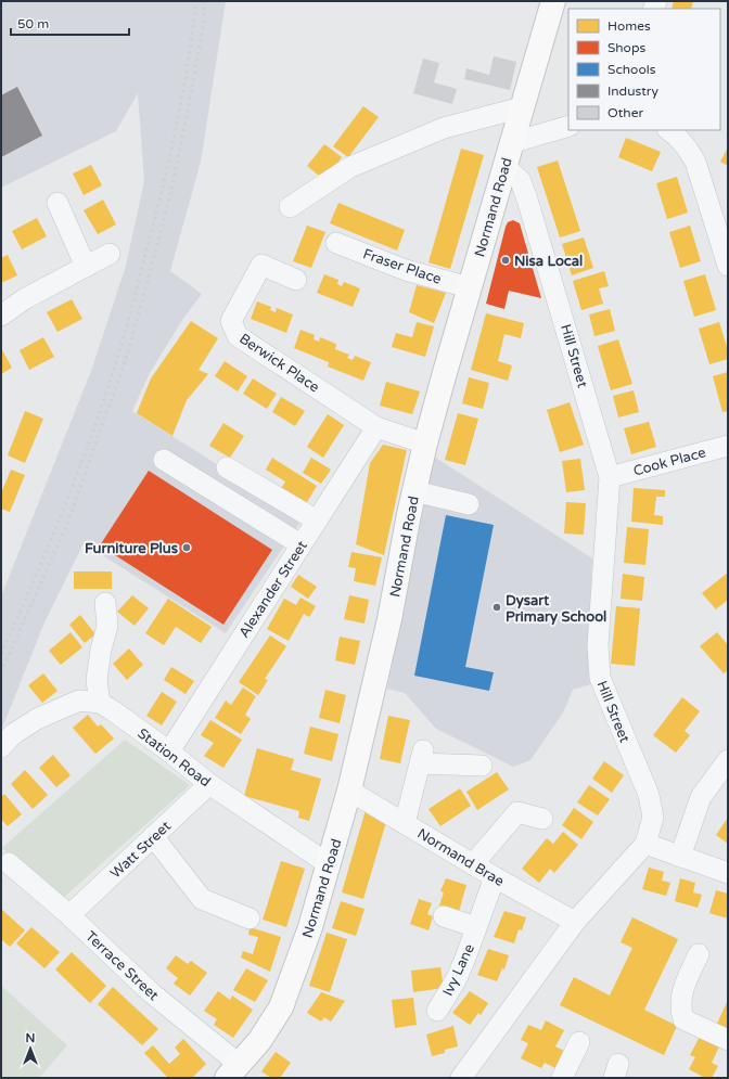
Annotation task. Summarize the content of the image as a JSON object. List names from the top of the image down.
{
  "streets": {
    "main road": ["Normand Road"],
    "street": [
      "Fraser Place",
      "Hill Street",
      "Berwick Place",
      "Cook Place",
      "Alexander Street",
      "Station Road",
      "Watt Street",
      "Normand Brae",
      "Terrace Street",
      "Ivy Lane"
    ]
  },
  "crossings": [
    ["Normand Road", "Fraser Place"],
    ["Normand Road", "Hill Street"],
    ["Normand Road", "Berwick Place"],
    ["Normand Road", "Station Road"],
    ["Normand Road", "Normand Brae"],
    ["Normand Road", "Terrace Street"],
    ["Hill Street", "Cook Place"],
    ["Hill Street", "Normand Brae"],
    ["Berwick Place", "Alexander Street"],
    ["Alexander Street", "Station Road"],
    ["Station Road", "Watt Street"],
    ["Watt Street", "Terrace Street"],
    ["Normand Brae", "Ivy Lane"]
  ],
  "places": ["Nisa Local", "Furniture Plus", "Dysart Primary School"],
  "legend": [
    "Homes",
    "Shops",
    "Schools",
    "Industry",
    "Other"
  ],
  "scale_bar": "50 m",
  "north": "top"
}
